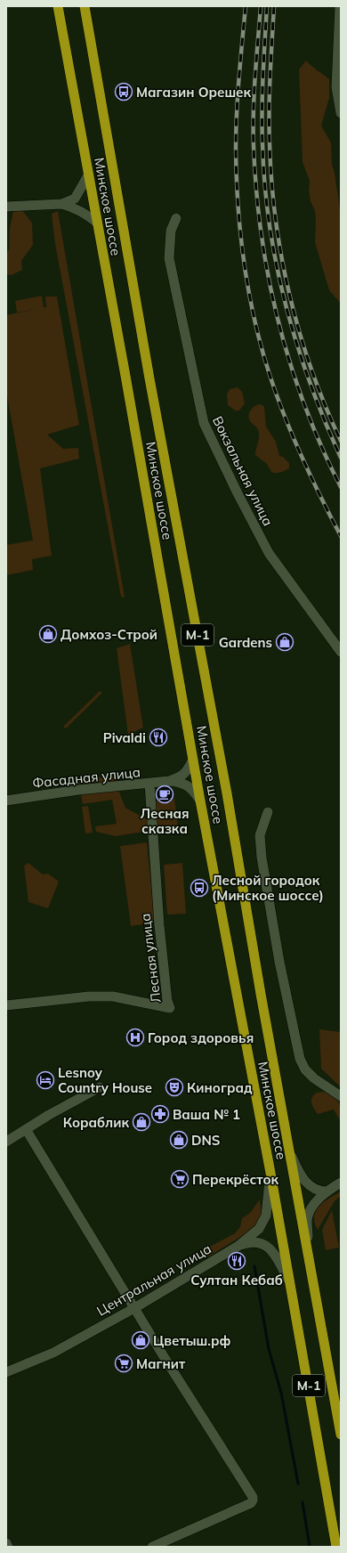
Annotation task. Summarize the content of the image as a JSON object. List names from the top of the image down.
{
  "streets": {
    "highway": ["Минское шоссе", "М-1"],
    "street": [
      "Вокзальная улица",
      "Фасадная улица",
      "Лесная улица",
      "Центральная улица"
    ]
  },
  "crossings": [
    ["Минское шоссе", "Фасадная улица"],
    ["Минское шоссе", "Центральная улица"],
    ["Фасадная улица", "Лесная улица"]
  ],
  "places": {
    "bus stop": ["Магазин Орешек", "Лесной городок (Минское шоссе)"],
    "shop": [
      "Домхоз-Строй",
      "Gardens",
      "Кораблик",
      "DNS",
      "Цветыш.рф"
    ],
    "restaurant": ["Pivaldi", "Султан Кебаб"],
    "cafe": ["Лесная сказка"],
    "hospital": ["Город здоровья"],
    "hotel": ["Lesnoy Country House"],
    "theatre": ["Киноград"],
    "pharmacy": ["Ваша № 1"],
    "supermarket": ["Перекрёсток", "Магнит"]
  }
}
